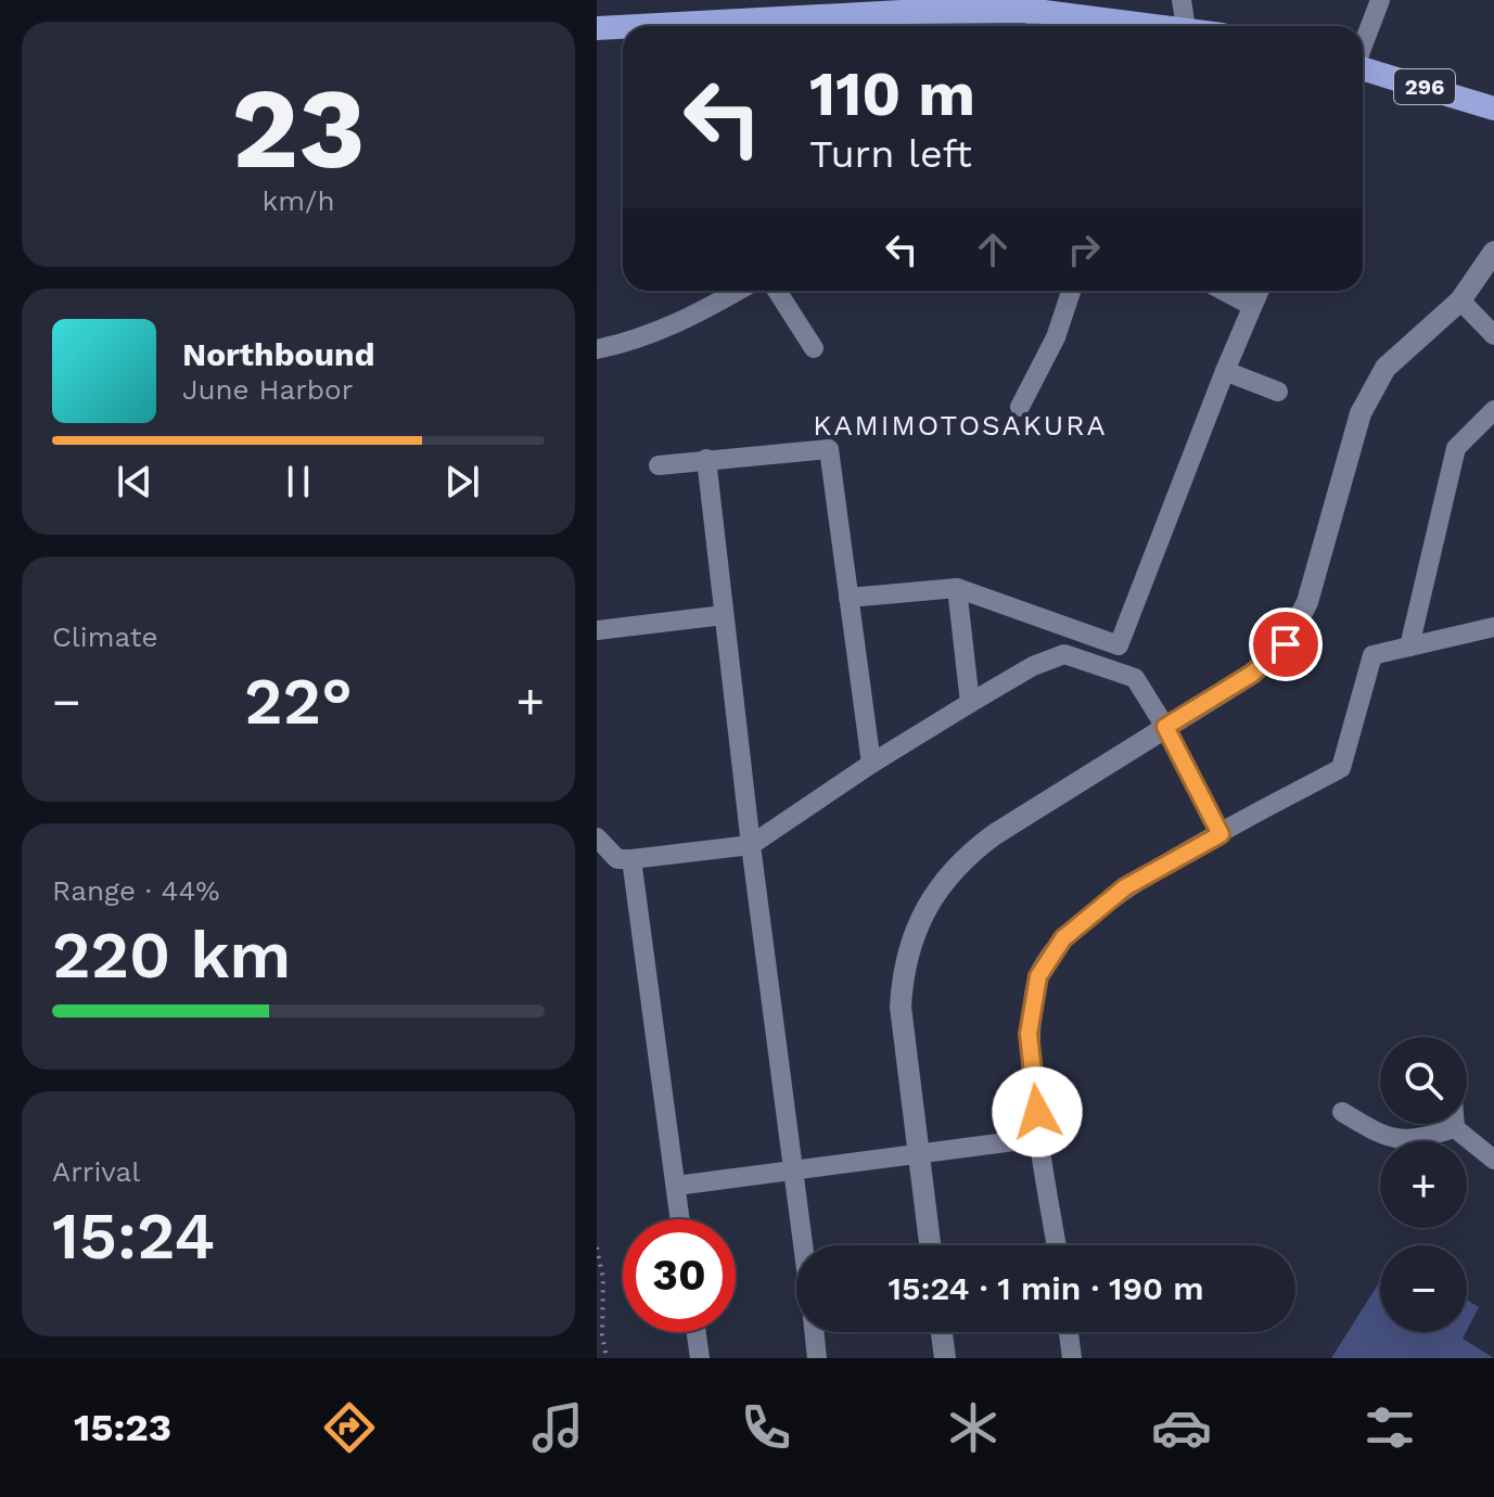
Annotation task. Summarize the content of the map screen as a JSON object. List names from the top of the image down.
{
  "streets": {
    "highway": ["296"]
  },
  "districts": ["KAMIMOTOSAKURA"],
  "page": {
    "tile": [
      ["23", "km/h"],
      "Climate",
      ["Range · 44%", "220 km"],
      ["Arrival", "15:24"]
    ],
    "turn": ["110 m", "Turn left"],
    "song": ["Northbound", "June Harbor"],
    "heat": ["−", "22°", "+"],
    "map_buttons": ["+", "−"],
    "limit": "30",
    "trip": "15:24 · 1 min · 190 m",
    "tabs": "15:23"
  }
}
